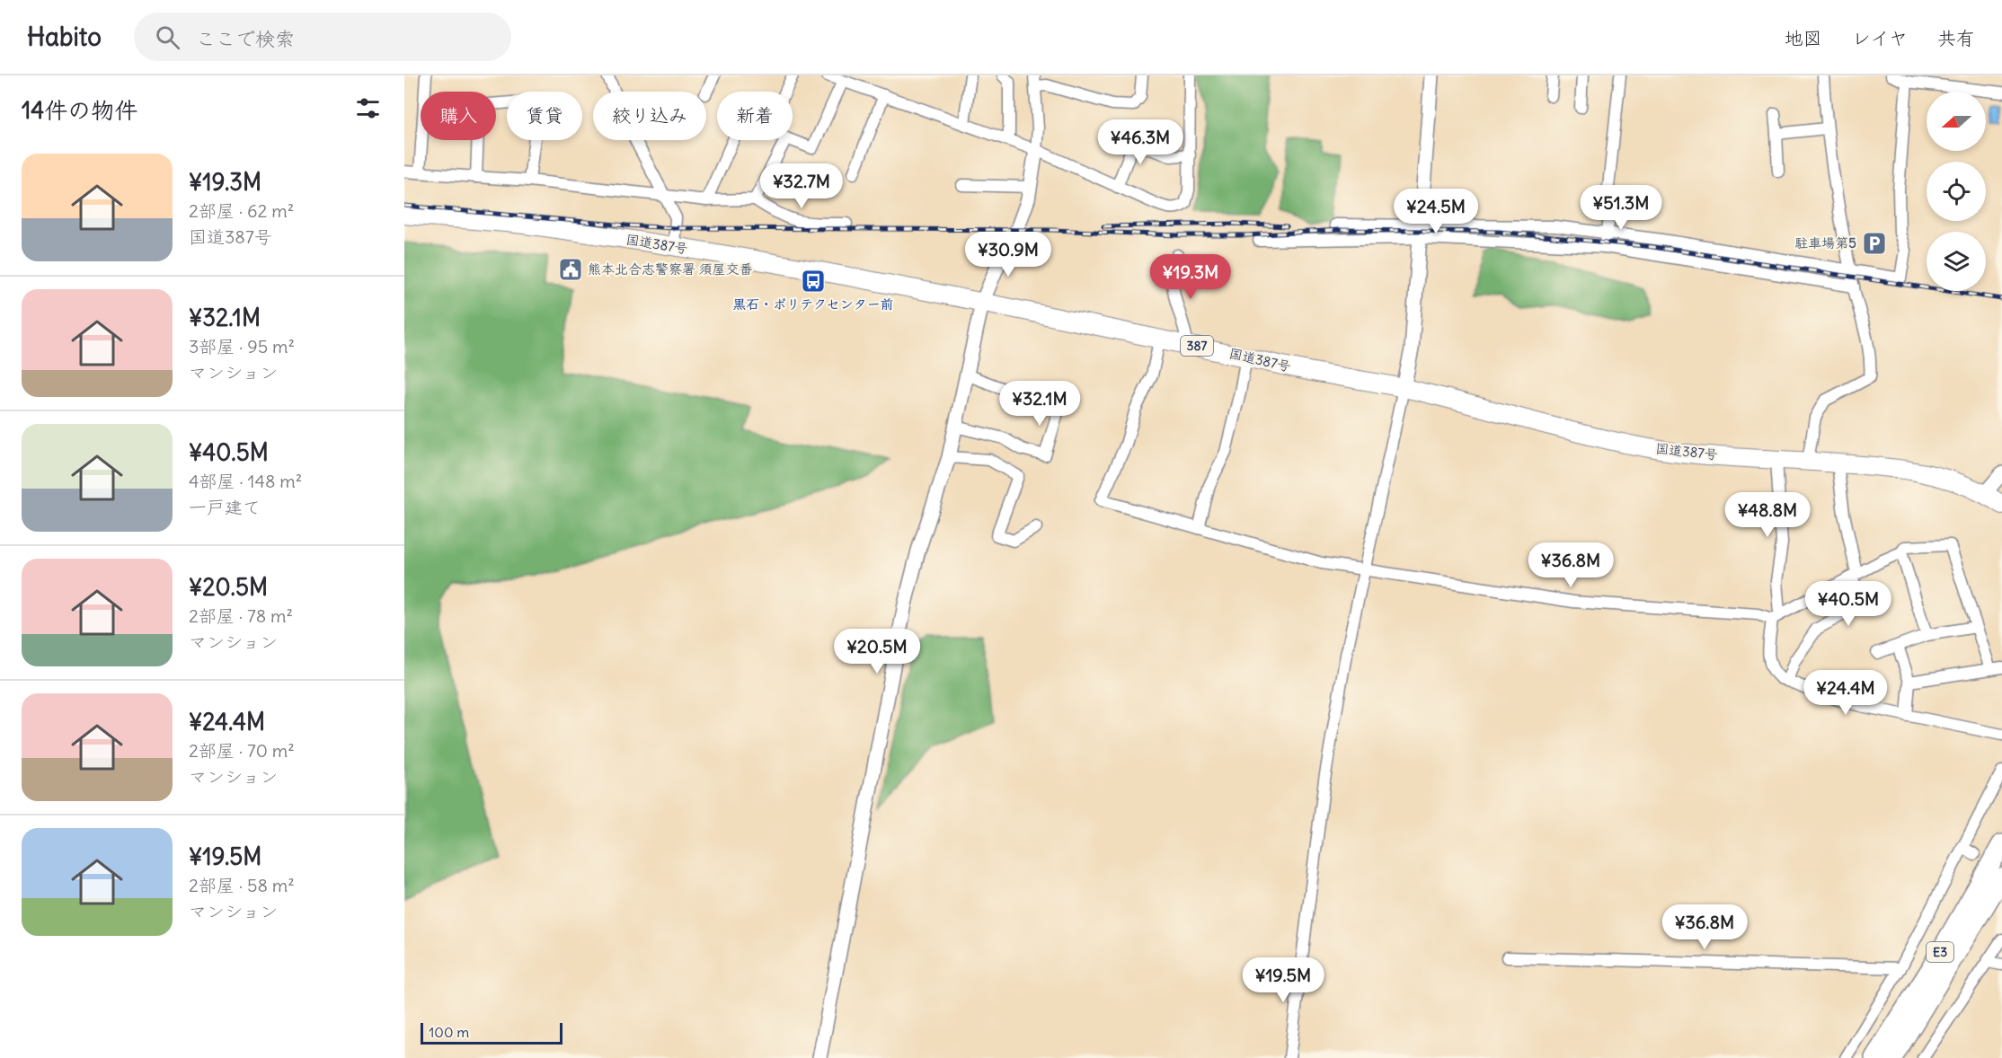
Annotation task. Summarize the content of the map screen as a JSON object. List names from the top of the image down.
{
  "streets": {
    "highway": ["国道387号", "387", "E3"]
  },
  "crossings": [
    ["国道387号", "387"]
  ],
  "places": {
    "parking": ["駐車場第5"],
    "public building": ["熊本北合志警察署 須屋交番"],
    "bus stop": ["黒石・ポリテクセンター前"]
  },
  "scale_bar": "100 m",
  "north": "left",
  "page": {
    "header": "Habito",
    "search": "ここで検索",
    "nav": ["地図", "レイヤ", "共有"],
    "heading": "14件の物件",
    "chip": [
      "購入",
      "賃貸",
      "絞り込み",
      "新着"
    ],
    "price": [
      "¥46.3M",
      "¥32.7M",
      "¥51.3M",
      "¥24.5M",
      "¥30.9M",
      "¥19.3M",
      "¥32.1M",
      "¥48.8M",
      "¥36.8M",
      "¥40.5M",
      "¥20.5M",
      "¥24.4M",
      "¥36.8M",
      "¥19.5M"
    ],
    "list": [
      {
        "name": "¥19.3M",
        "note": "2部屋 · 62 m² · 国道387号"
      },
      {
        "name": "¥32.1M",
        "note": "3部屋 · 95 m² · マンション"
      },
      {
        "name": "¥40.5M",
        "note": "4部屋 · 148 m² · 一戸建て"
      },
      {
        "name": "¥20.5M",
        "note": "2部屋 · 78 m² · マンション"
      },
      {
        "name": "¥24.4M",
        "note": "2部屋 · 70 m² · マンション"
      },
      {
        "name": "¥19.5M",
        "note": "2部屋 · 58 m² · マンション"
      }
    ],
    "scale": "100 m"
  }
}
